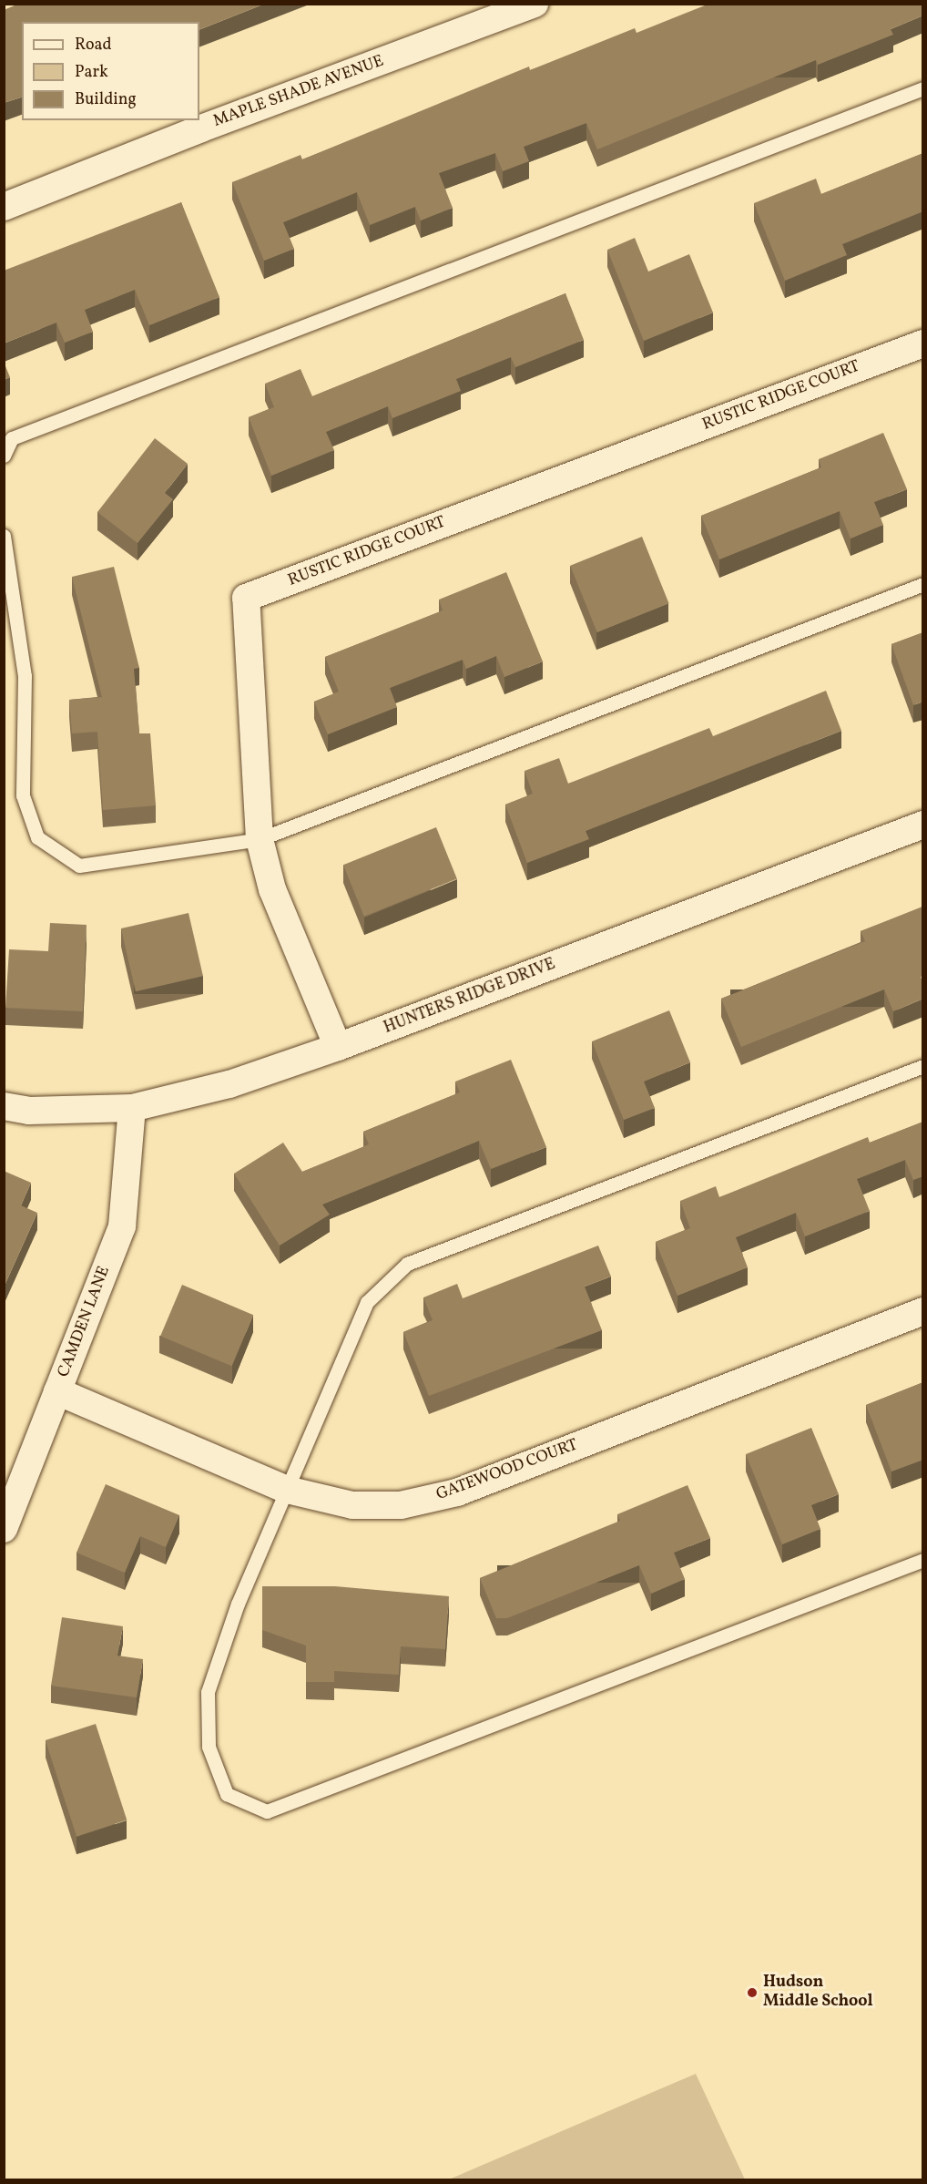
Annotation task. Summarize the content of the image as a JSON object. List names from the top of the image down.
{
  "streets": {
    "street": [
      "MAPLE SHADE AVENUE",
      "RUSTIC RIDGE COURT",
      "HUNTERS RIDGE DRIVE",
      "CAMDEN LANE",
      "GATEWOOD COURT"
    ]
  },
  "crossings": [
    ["RUSTIC RIDGE COURT", "HUNTERS RIDGE DRIVE"],
    ["HUNTERS RIDGE DRIVE", "CAMDEN LANE"],
    ["CAMDEN LANE", "GATEWOOD COURT"]
  ],
  "places": ["Hudson Middle School"],
  "legend": ["Road", "Park", "Building"]
}
